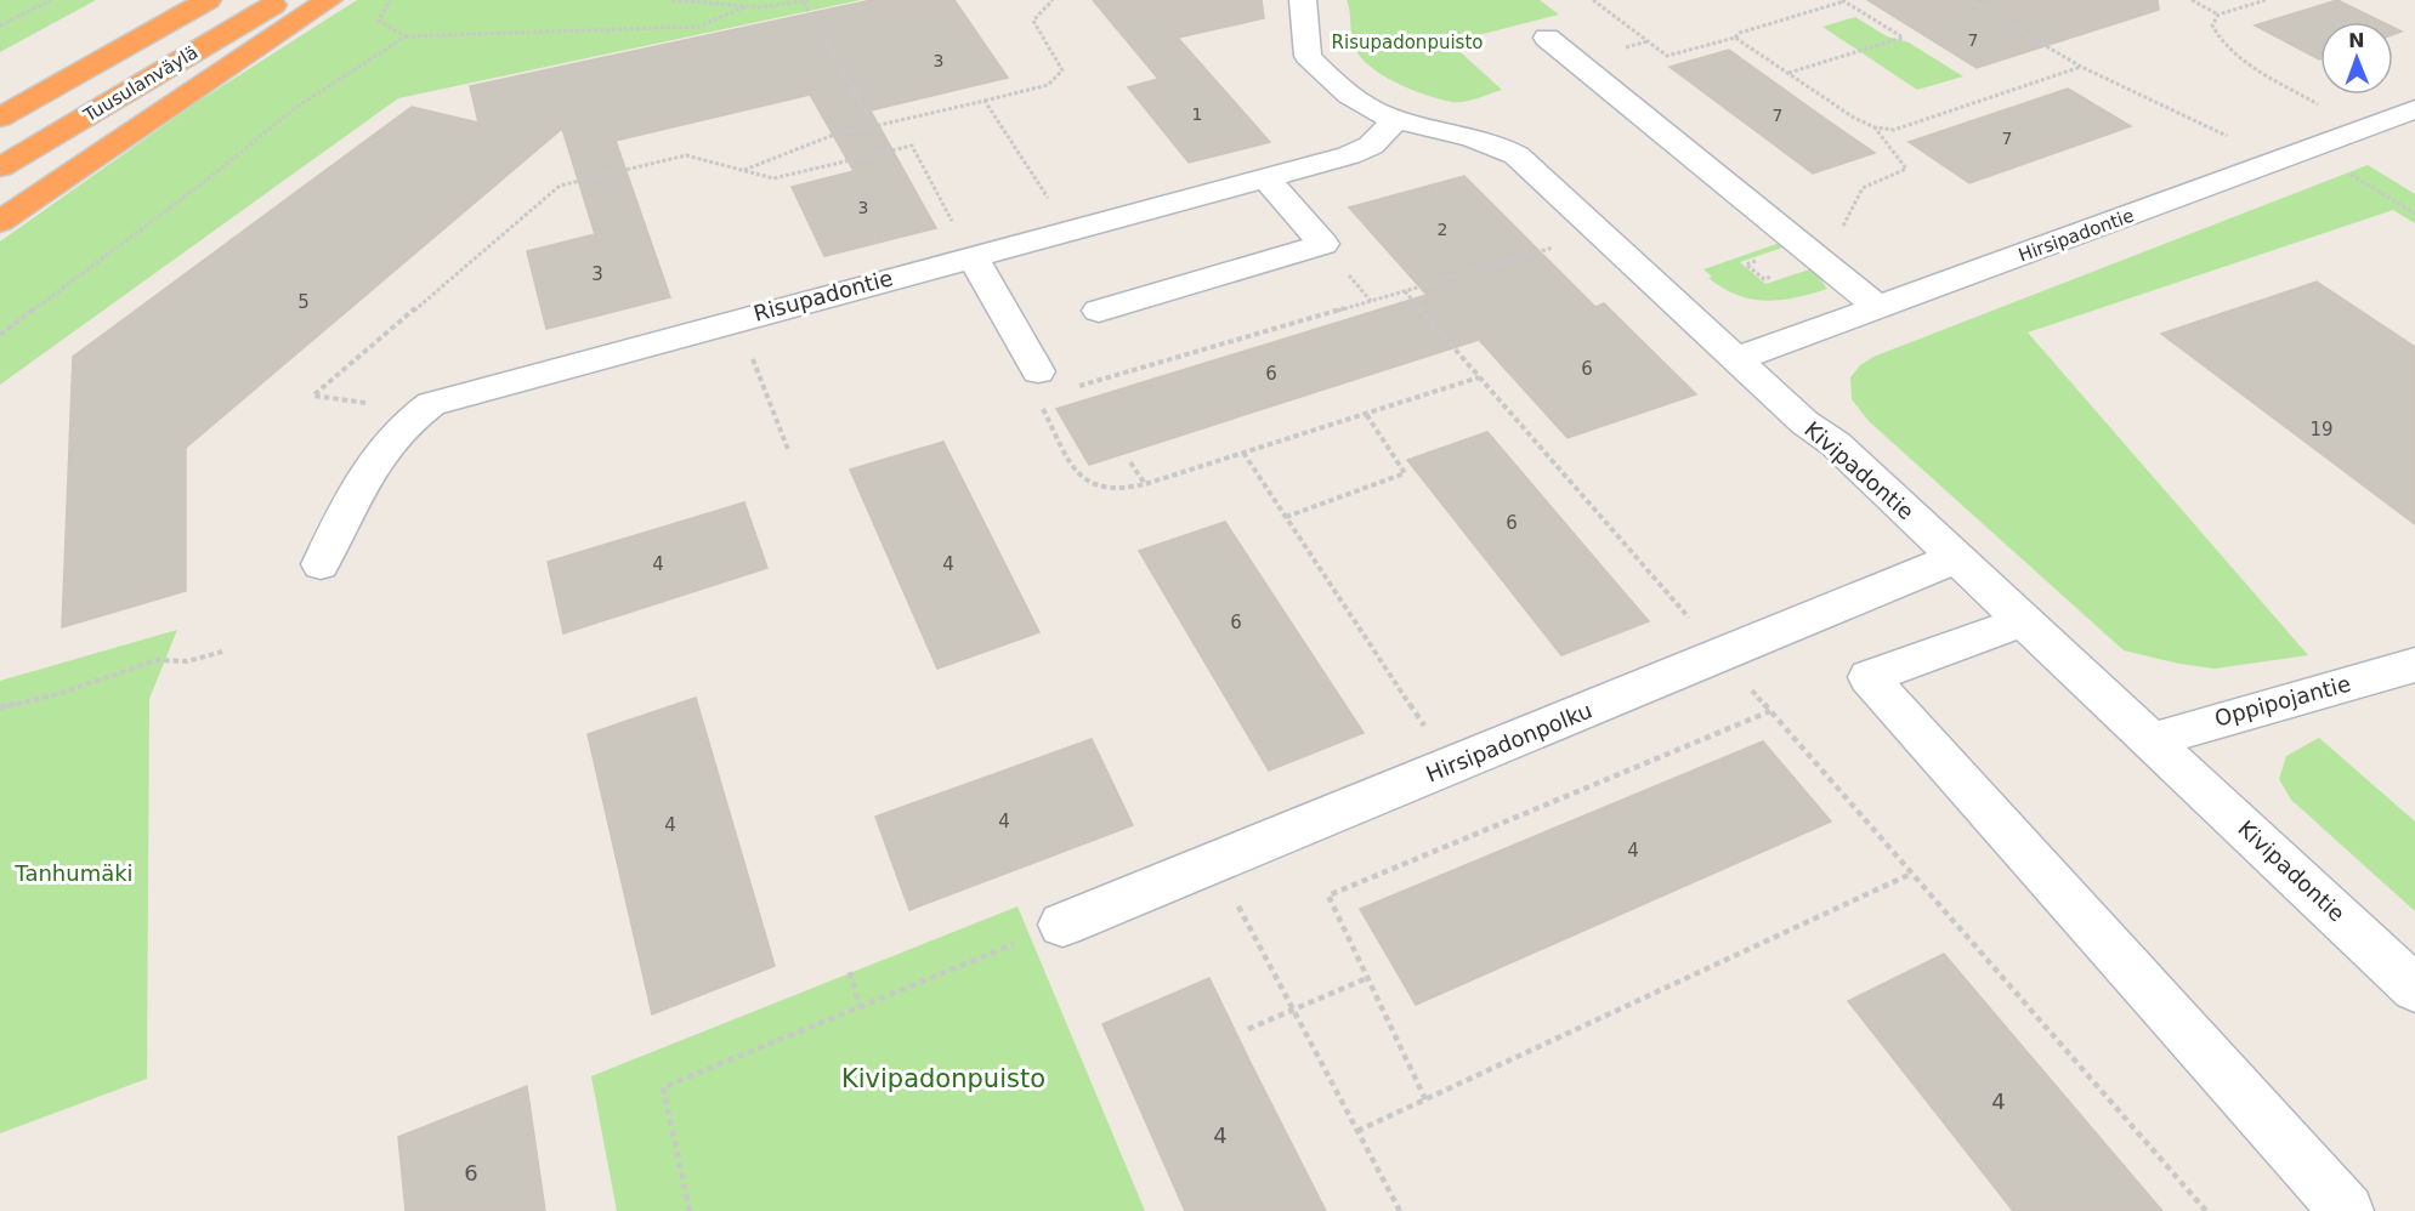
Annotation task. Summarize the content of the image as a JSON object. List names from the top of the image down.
{
  "streets": {
    "highway": ["Tuusulanväylä"],
    "street": [
      "Hirsipadontie",
      "Risupadontie",
      "Kivipadontie",
      "Oppipojantie",
      "Hirsipadonpolku"
    ]
  },
  "crossings": [
    ["Hirsipadontie", "Kivipadontie"],
    ["Risupadontie", "Kivipadontie"],
    ["Kivipadontie", "Oppipojantie"],
    ["Kivipadontie", "Hirsipadonpolku"]
  ],
  "parks": ["Risupadonpuisto", "Tanhumäki", "Kivipadonpuisto"],
  "house_numbers": [
    "7",
    "3",
    "1",
    "7",
    "7",
    "3",
    "2",
    "3",
    "5",
    "6",
    "6",
    "19",
    "6",
    "4",
    "4",
    "6",
    "4",
    "4",
    "4",
    "4",
    "4",
    "6"
  ],
  "north": "top"
}
